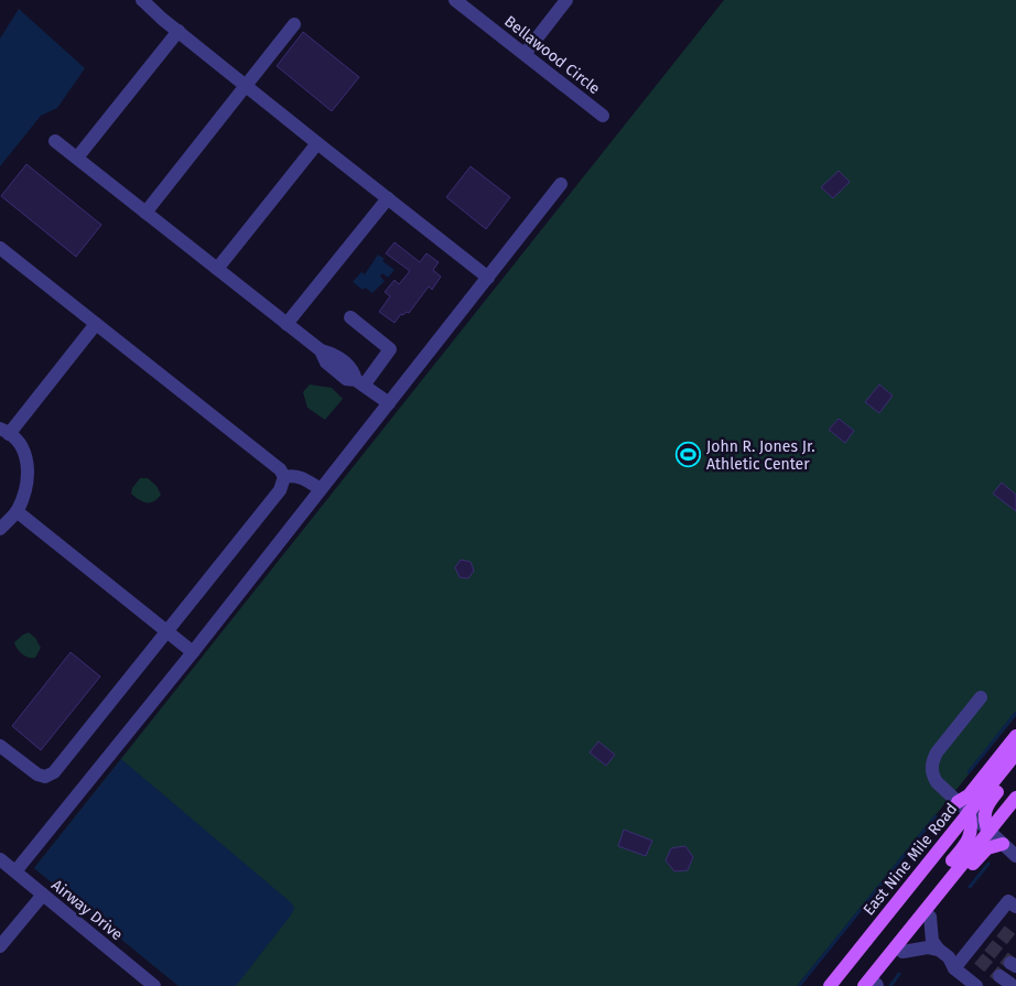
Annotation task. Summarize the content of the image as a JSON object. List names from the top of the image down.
{
  "streets": {
    "main road": ["East Nine Mile Road"],
    "street": ["Bellawood Circle", "Airway Drive"]
  },
  "places": {
    "sports": ["John R. Jones Jr. Athletic Center"]
  }
}
